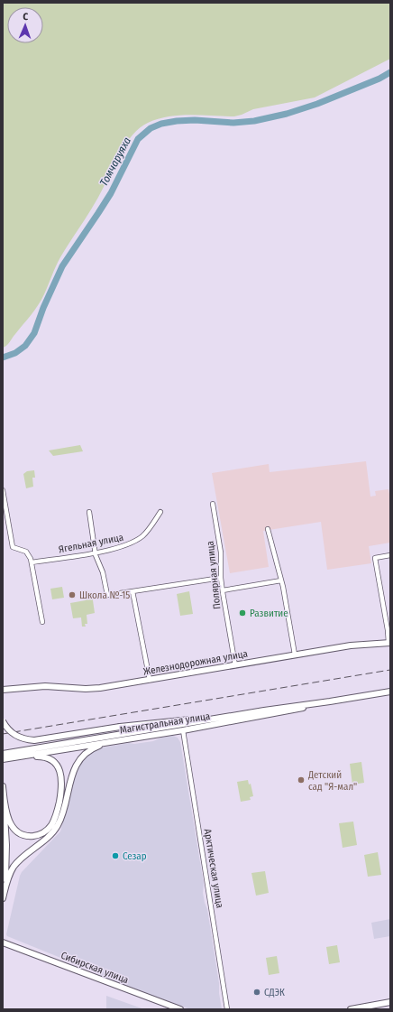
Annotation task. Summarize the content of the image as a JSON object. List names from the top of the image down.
{
  "streets": {
    "main road": ["Железнодорожная улица", "Магистральная улица", "Сибирская улица"],
    "street": ["Ягельная улица", "Полярная улица", "Арктическая улица"]
  },
  "crossings": [
    ["Полярная улица", "Железнодорожная улица"],
    ["Магистральная улица", "Арктическая улица"]
  ],
  "water": ["Томчаруяха"],
  "places": [
    "Школа № 15",
    "Развитие",
    "Детский сад \"Я-мал\"",
    "Сезар",
    "СДЭК"
  ],
  "north": "top"
}
